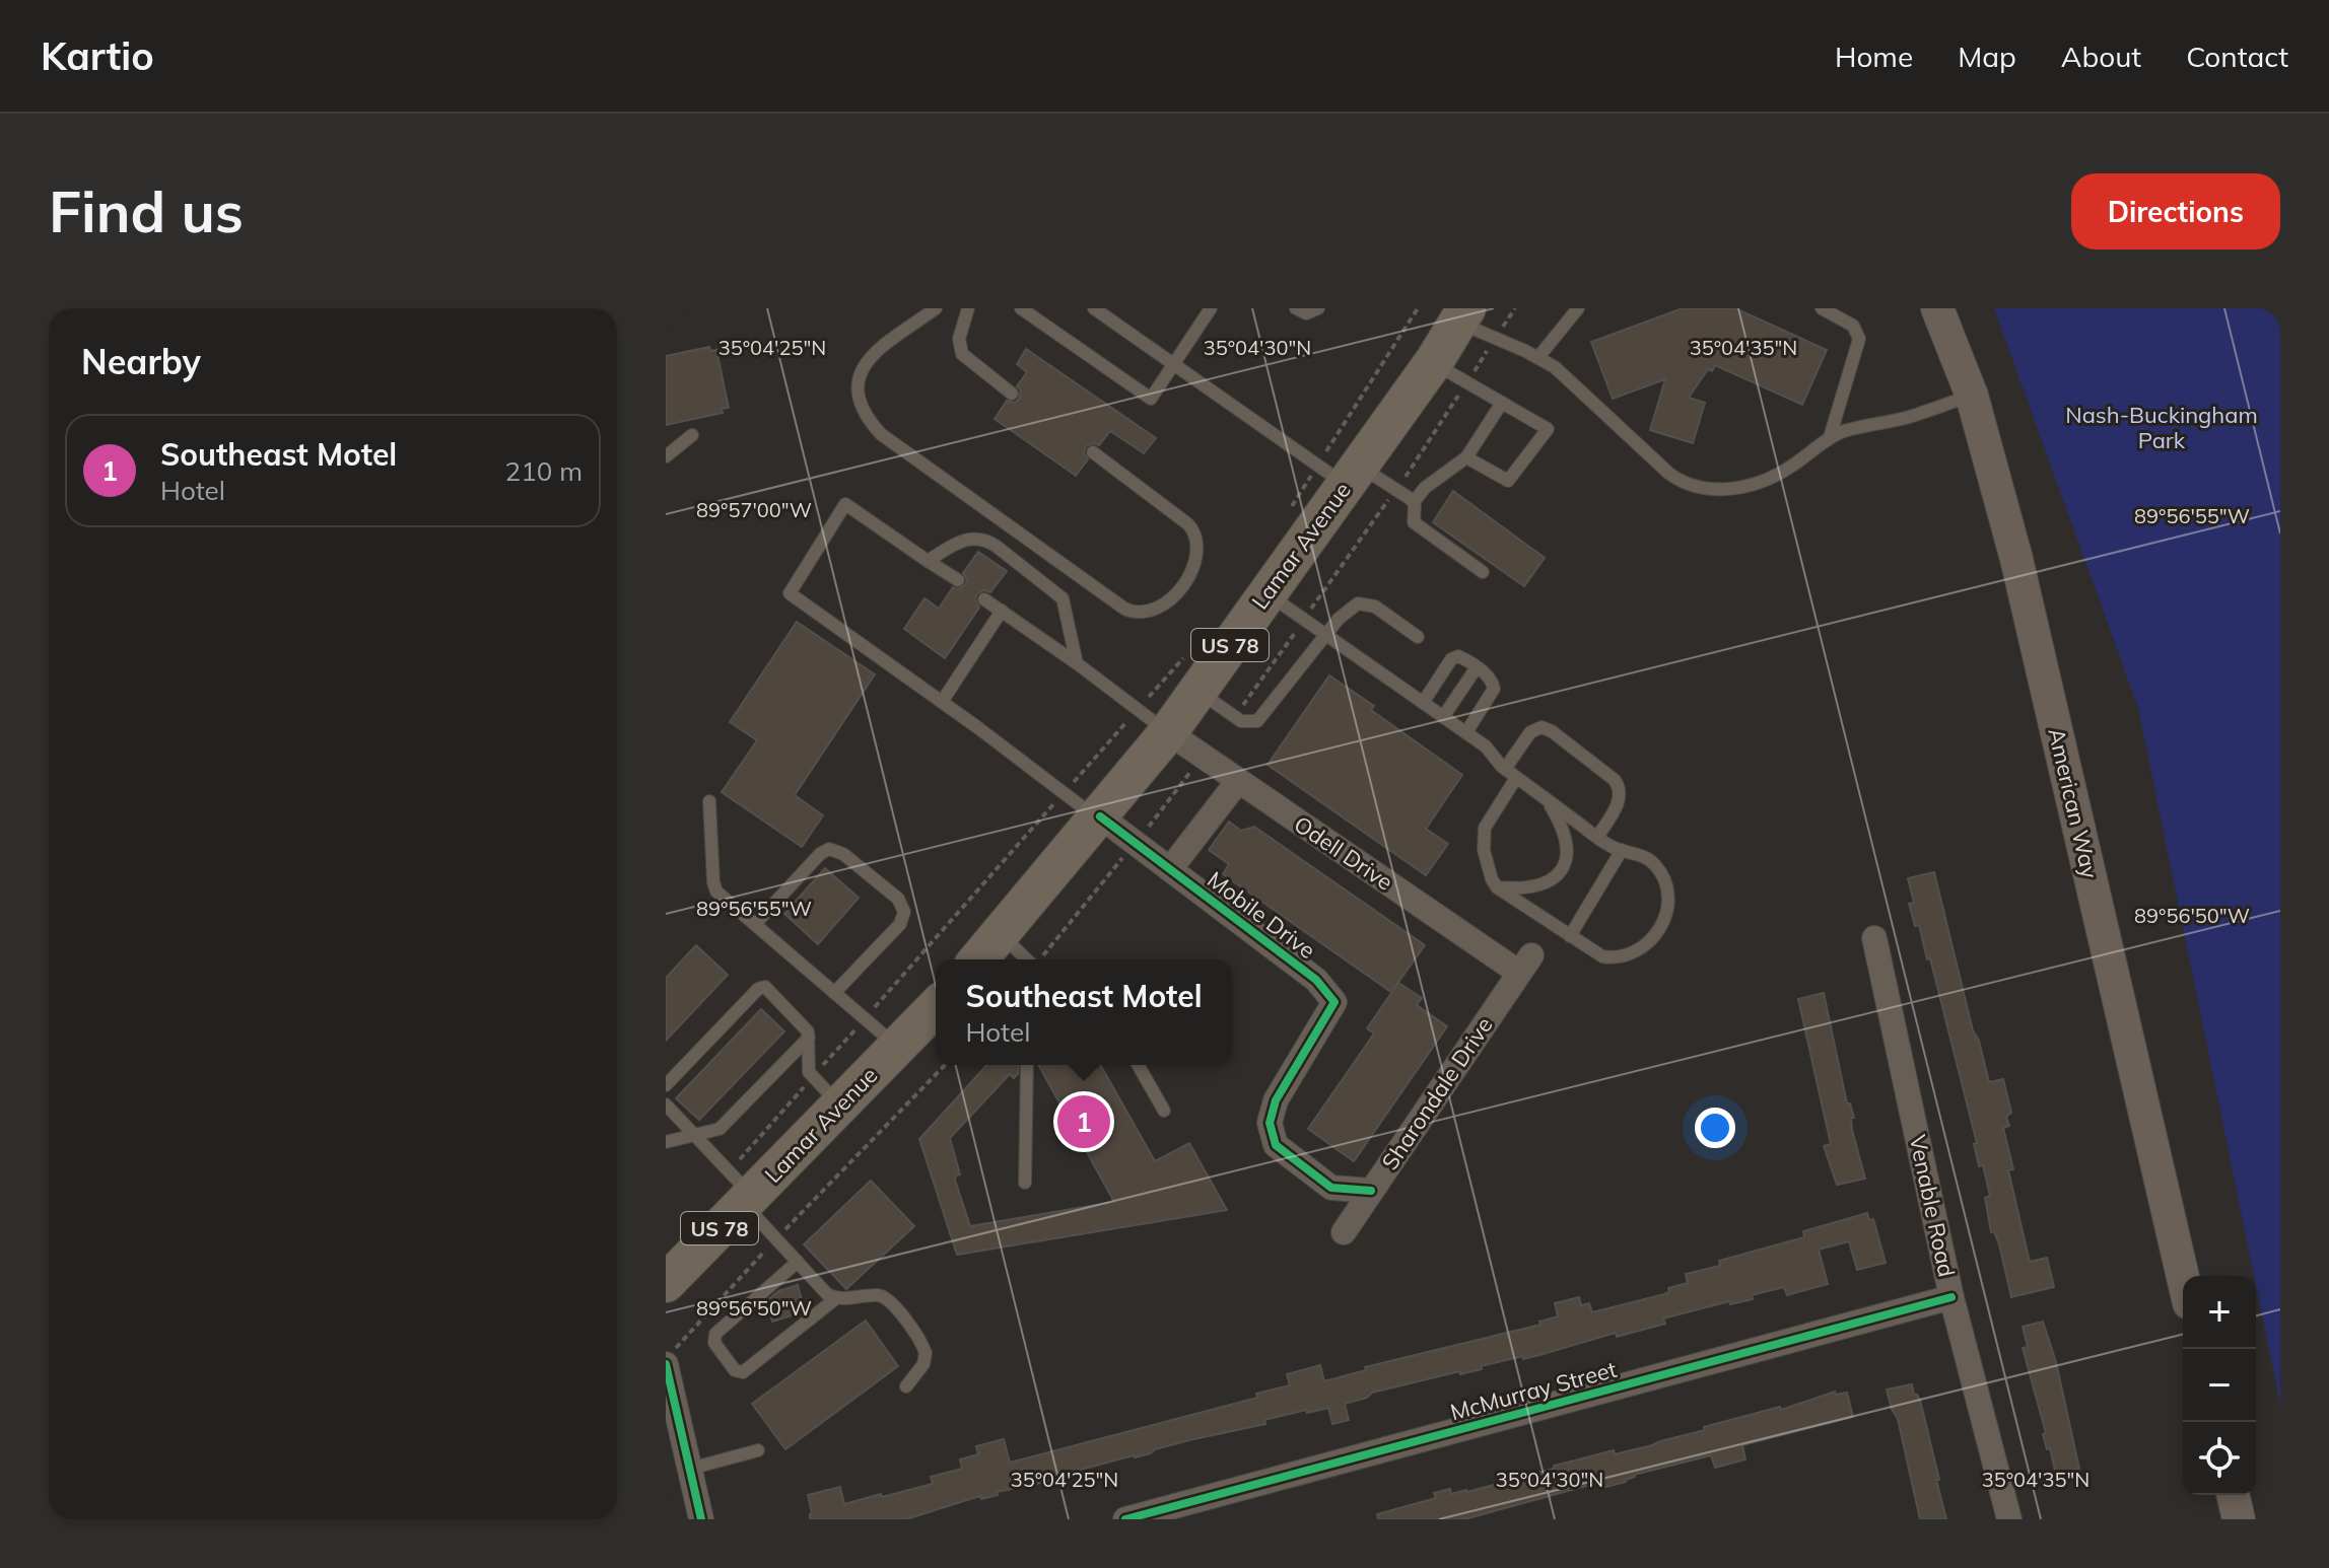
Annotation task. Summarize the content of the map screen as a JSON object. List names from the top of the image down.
{
  "streets": {
    "highway": ["Lamar Avenue", "US 78"],
    "main road": ["American Way"],
    "street": [
      "Odell Drive",
      "Mobile Drive",
      "Sharondale Drive",
      "Venable Road",
      "McMurray Street"
    ]
  },
  "crossings": [
    ["Lamar Avenue", "Odell Drive"],
    ["Lamar Avenue", "Mobile Drive"],
    ["Odell Drive", "Sharondale Drive"],
    ["Mobile Drive", "Sharondale Drive"],
    ["Venable Road", "McMurray Street"]
  ],
  "parks": ["Nash-Buckingham Park"],
  "page": {
    "header": "Kartio",
    "nav": [
      "Home",
      "Map",
      "About",
      "Contact"
    ],
    "buttons": "Directions",
    "title": "Find us",
    "heading": "Nearby",
    "list": [
      {
        "mark": "1",
        "name": "Southeast Motel",
        "note": "Hotel",
        "value": "210 m"
      }
    ],
    "popup": ["Southeast Motel", "Hotel"],
    "pins": "1",
    "map_buttons": ["+", "−"]
  },
  "coordinates": [
    "35°04'25\"N",
    "35°04'30\"N",
    "35°04'35\"N",
    "89°57'00\"W",
    "89°56'55\"W",
    "89°56'50\"W"
  ]
}
